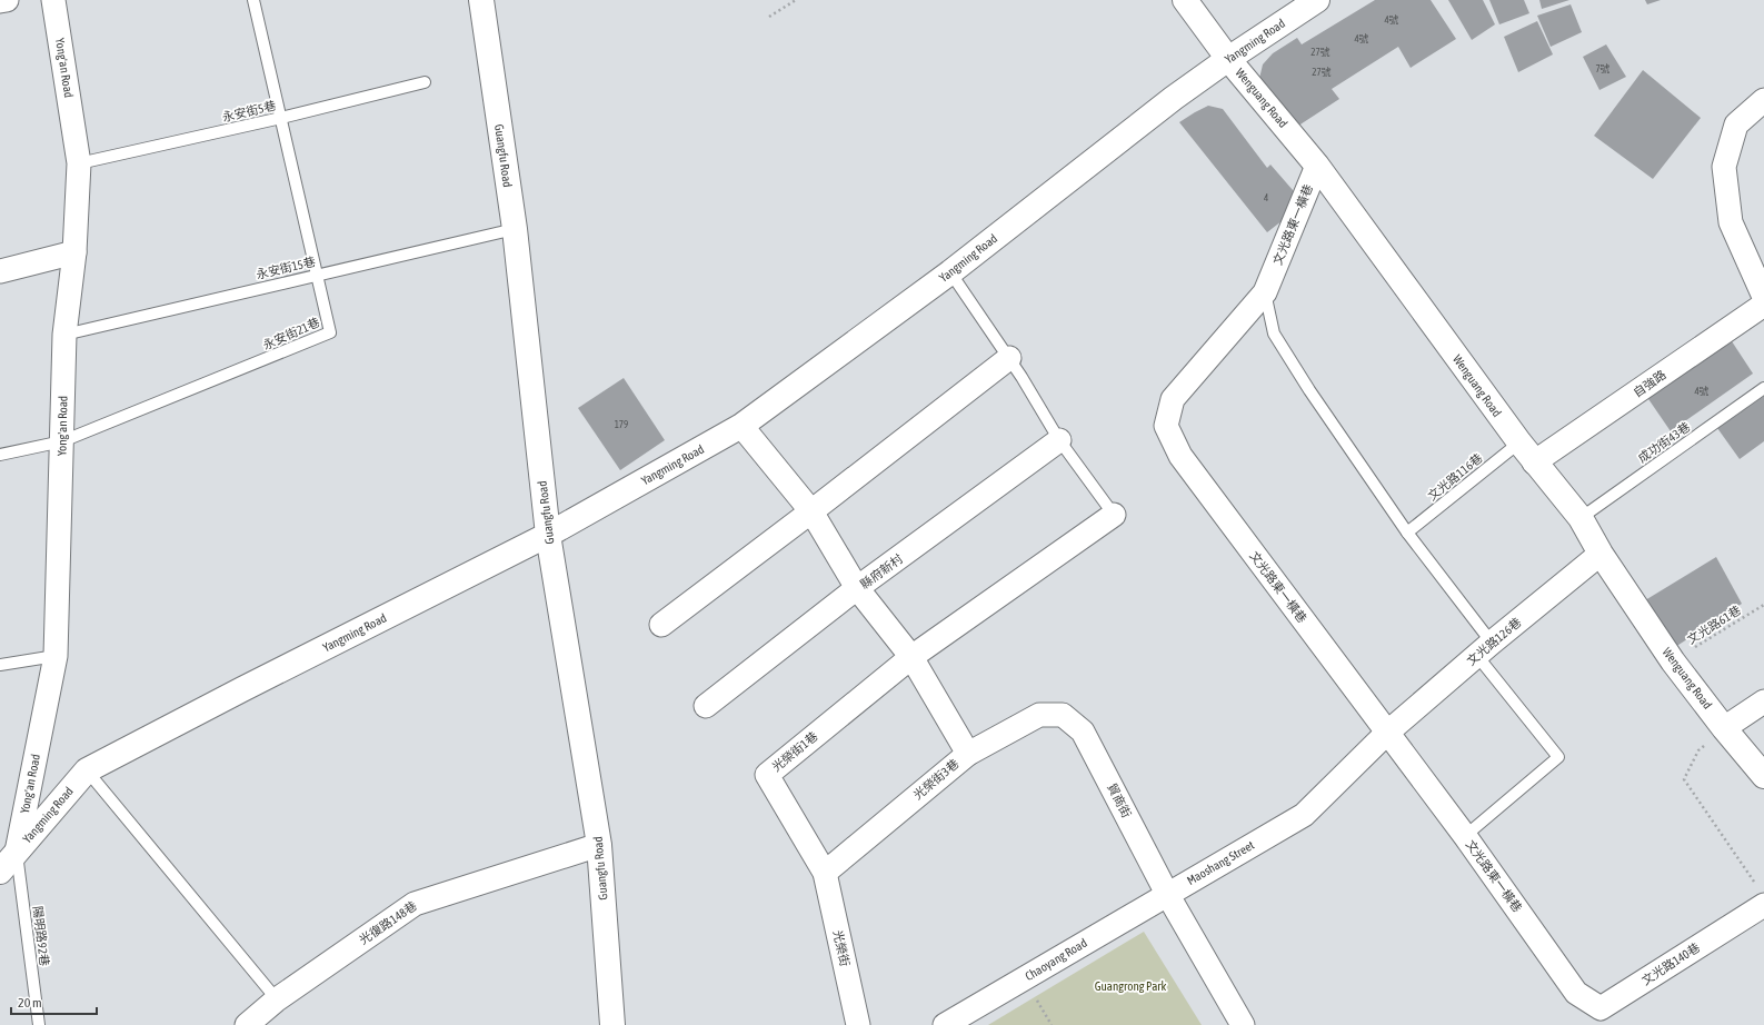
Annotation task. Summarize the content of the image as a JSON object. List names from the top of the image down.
{
  "streets": {
    "street": [
      "Yangming Road",
      "Yong'an Road",
      "Wenguang Road",
      "Guangfu Road",
      "文光路東一橫巷",
      "自強路",
      "縣府新村",
      "文光路126巷",
      "光榮街1巷",
      "光榮街3巷",
      "貿商街",
      "Maoshang Street",
      "光復路148巷",
      "光榮街",
      "Chaoyang Road",
      "文光路140巷"
    ],
    "lane": [
      "永安街5巷",
      "永安街15巷",
      "永安街21巷",
      "成功街43巷",
      "文光路116巷",
      "陽明路92巷"
    ],
    "path": ["文光路61巷"]
  },
  "crossings": [
    ["Yangming Road", "Yong'an Road"],
    ["Yangming Road", "Wenguang Road"],
    ["Yangming Road", "Guangfu Road"],
    ["Yangming Road", "陽明路92巷"],
    ["Yong'an Road", "永安街5巷"],
    ["Yong'an Road", "永安街15巷"],
    ["Yong'an Road", "永安街21巷"],
    ["Yong'an Road", "陽明路92巷"],
    ["Wenguang Road", "文光路東一橫巷"],
    ["Wenguang Road", "自強路"],
    ["Wenguang Road", "成功街43巷"],
    ["Wenguang Road", "文光路116巷"],
    ["Wenguang Road", "文光路61巷"],
    ["Wenguang Road", "文光路126巷"],
    ["永安街5巷", "永安街21巷"],
    ["Guangfu Road", "永安街15巷"],
    ["Guangfu Road", "光復路148巷"],
    ["文光路東一橫巷", "文光路126巷"],
    ["文光路東一橫巷", "Maoshang Street"],
    ["文光路東一橫巷", "文光路140巷"],
    ["永安街15巷", "永安街21巷"],
    ["文光路126巷", "Maoshang Street"],
    ["光榮街1巷", "光榮街3巷"],
    ["光榮街1巷", "光榮街"],
    ["光榮街3巷", "貿商街"],
    ["光榮街3巷", "光榮街"],
    ["貿商街", "Maoshang Street"],
    ["貿商街", "Chaoyang Road"],
    ["Maoshang Street", "Chaoyang Road"]
  ],
  "parks": ["Guangrong Park"],
  "house_numbers": [
    "4號",
    "4號",
    "27號",
    "7號",
    "27號",
    "4",
    "4號",
    "179"
  ],
  "scale_bar": "20 m"
}
